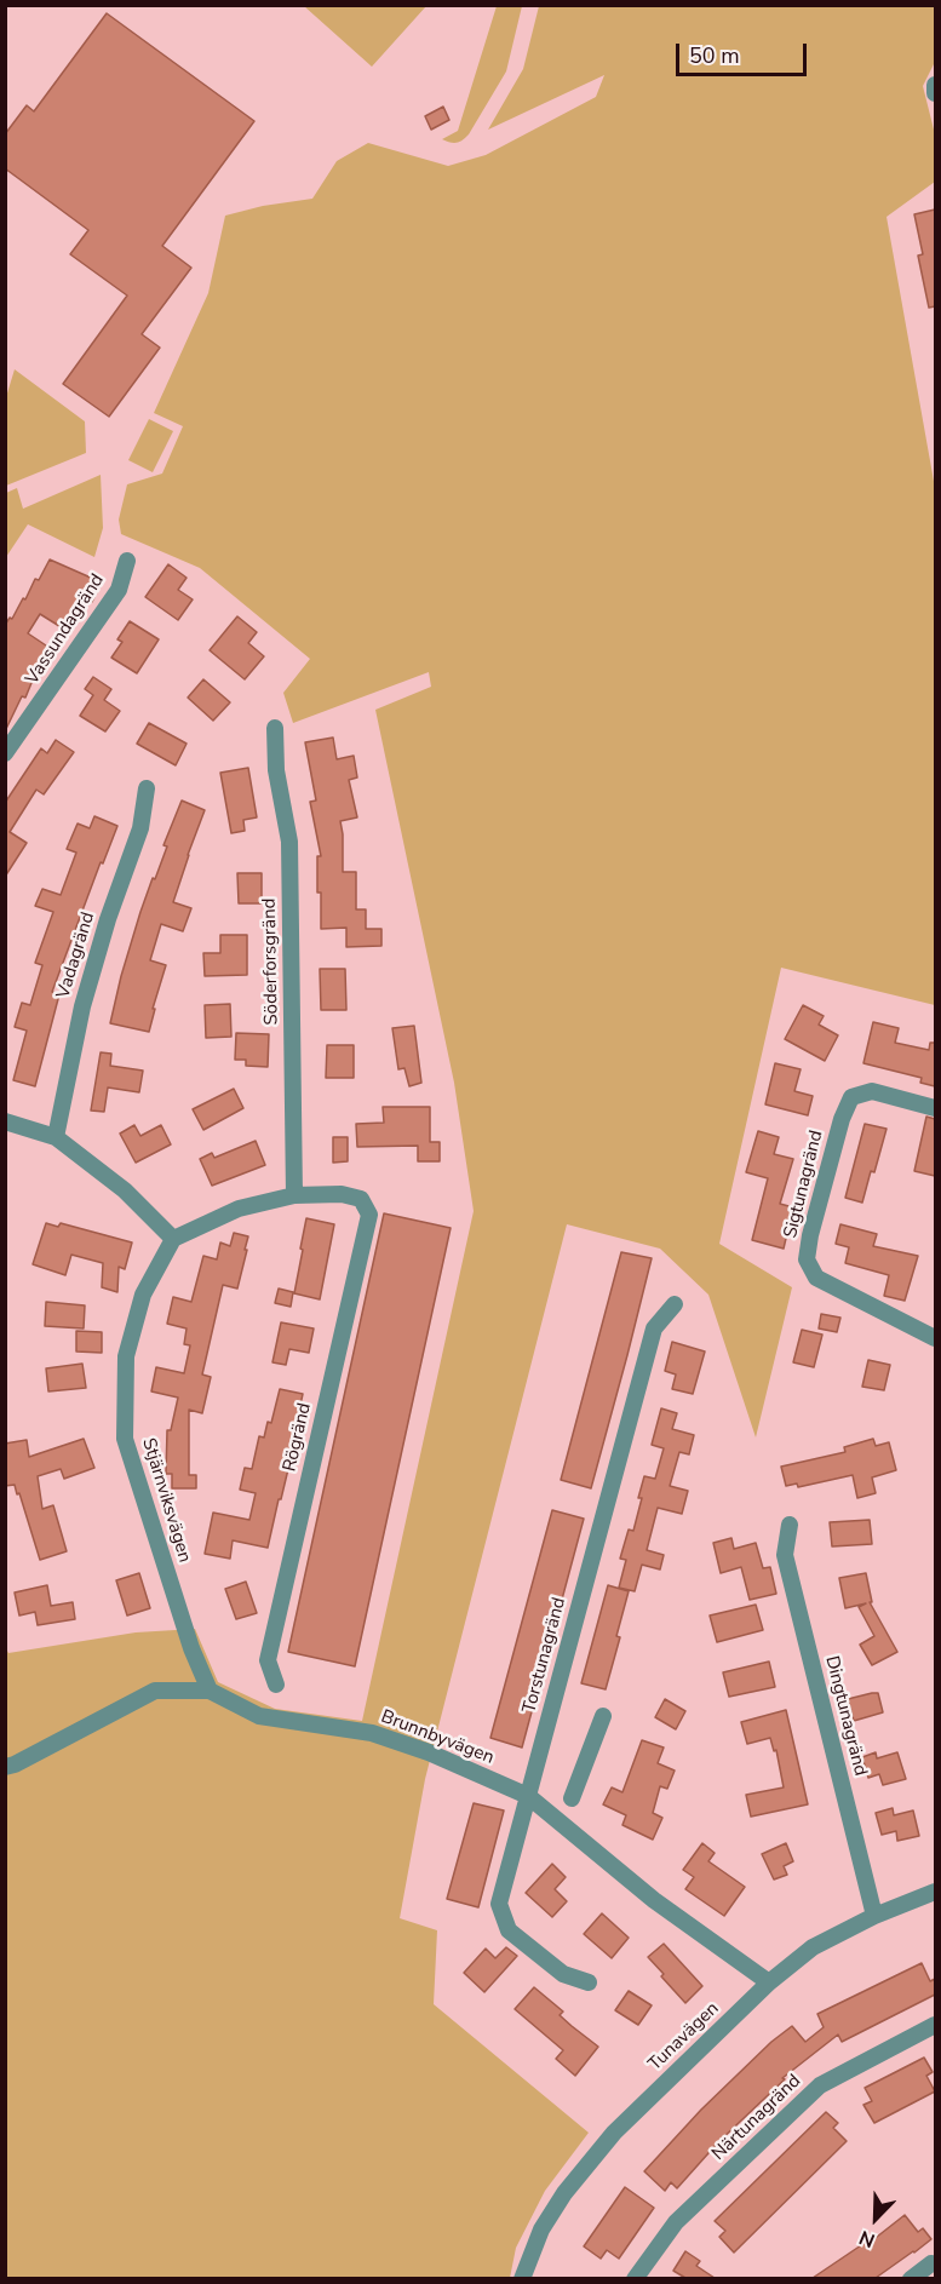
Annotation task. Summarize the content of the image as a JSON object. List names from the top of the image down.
{
  "streets": {
    "street": [
      "Vassundagränd",
      "Vadagränd",
      "Söderforsgränd",
      "Sigtunagränd",
      "Rögränd",
      "Stjärnviksvägen",
      "Torstunagränd",
      "Dingtunagränd",
      "Brunnbyvägen",
      "Tunavägen",
      "Närtunagränd"
    ]
  },
  "crossings": [
    ["Söderforsgränd", "Rögränd"],
    ["Stjärnviksvägen", "Brunnbyvägen"],
    ["Torstunagränd", "Brunnbyvägen"],
    ["Dingtunagränd", "Tunavägen"],
    ["Brunnbyvägen", "Tunavägen"]
  ],
  "scale_bar": "50 m",
  "north": "bottom left"
}
